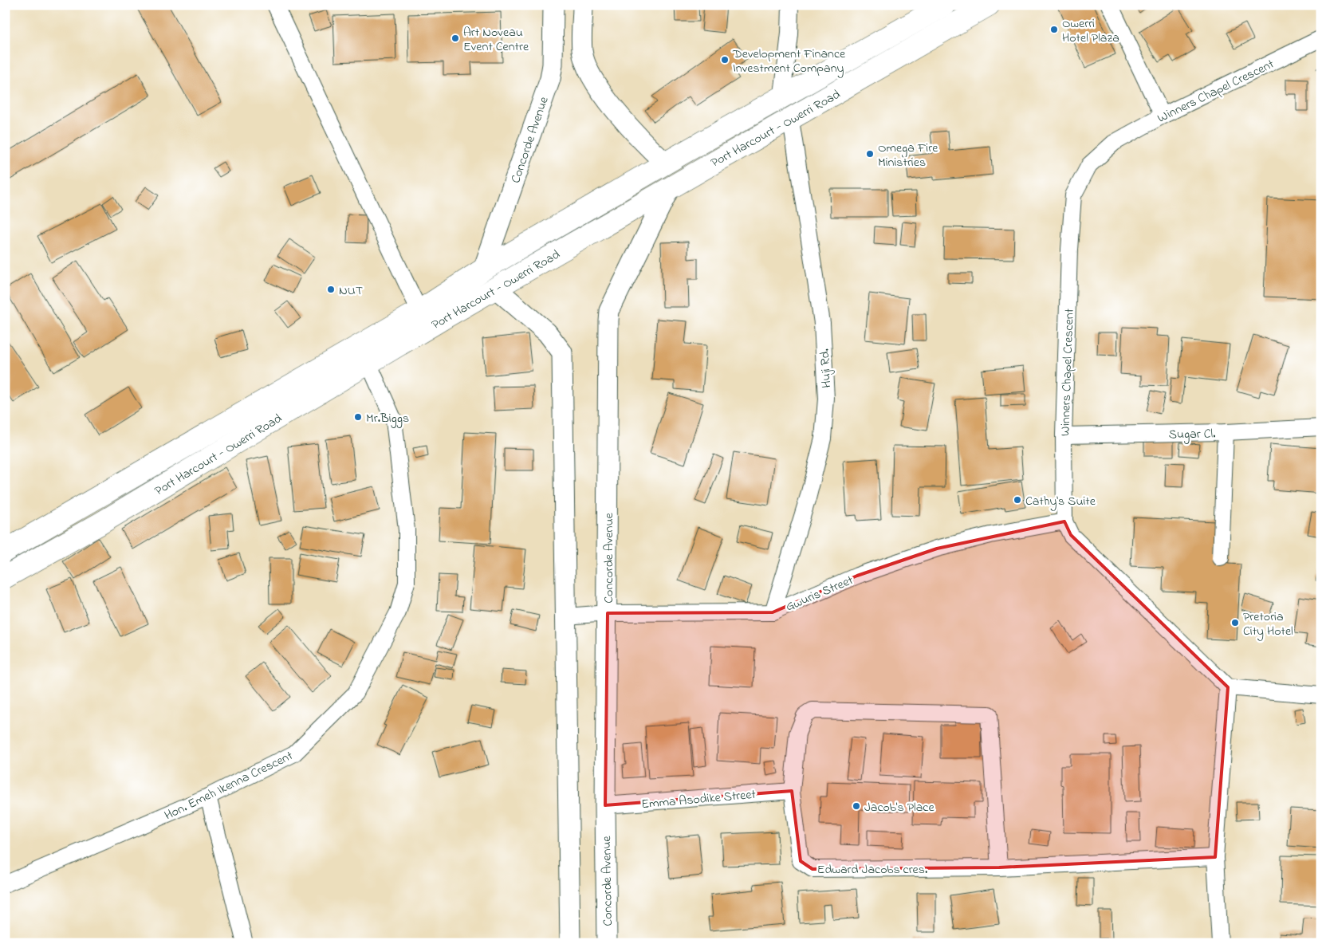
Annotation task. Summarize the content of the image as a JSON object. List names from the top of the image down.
{
  "streets": {
    "main road": ["Port Harcourt - Owerri Road"],
    "street": [
      "Winners Chapel Crescent",
      "Concorde Avenue",
      "Huji Rd.",
      "Sugar Cl.",
      "Gwuris Street",
      "Hon. Emeh Ikenna Crescent",
      "Emma Asodike Street",
      "Edward Jacobs cres."
    ]
  },
  "crossings": [
    ["Winners Chapel Crescent", "Sugar Cl."],
    ["Winners Chapel Crescent", "Gwuris Street"],
    ["Port Harcourt - Owerri Road", "Concorde Avenue"],
    ["Port Harcourt - Owerri Road", "Huji Rd."],
    ["Port Harcourt - Owerri Road", "Hon. Emeh Ikenna Crescent"],
    ["Concorde Avenue", "Gwuris Street"],
    ["Concorde Avenue", "Emma Asodike Street"],
    ["Huji Rd.", "Gwuris Street"],
    ["Emma Asodike Street", "Edward Jacobs cres."]
  ],
  "places": [
    "Owerri Hotel Plaza",
    "Art Noveau Event Centre",
    "Development Finance Investment Company",
    "Omega Fire Ministries",
    "NUT",
    "Mr.Biggs",
    "Cathy's Suite",
    "Pretoria City Hotel",
    "Jacob's Place"
  ]
}
